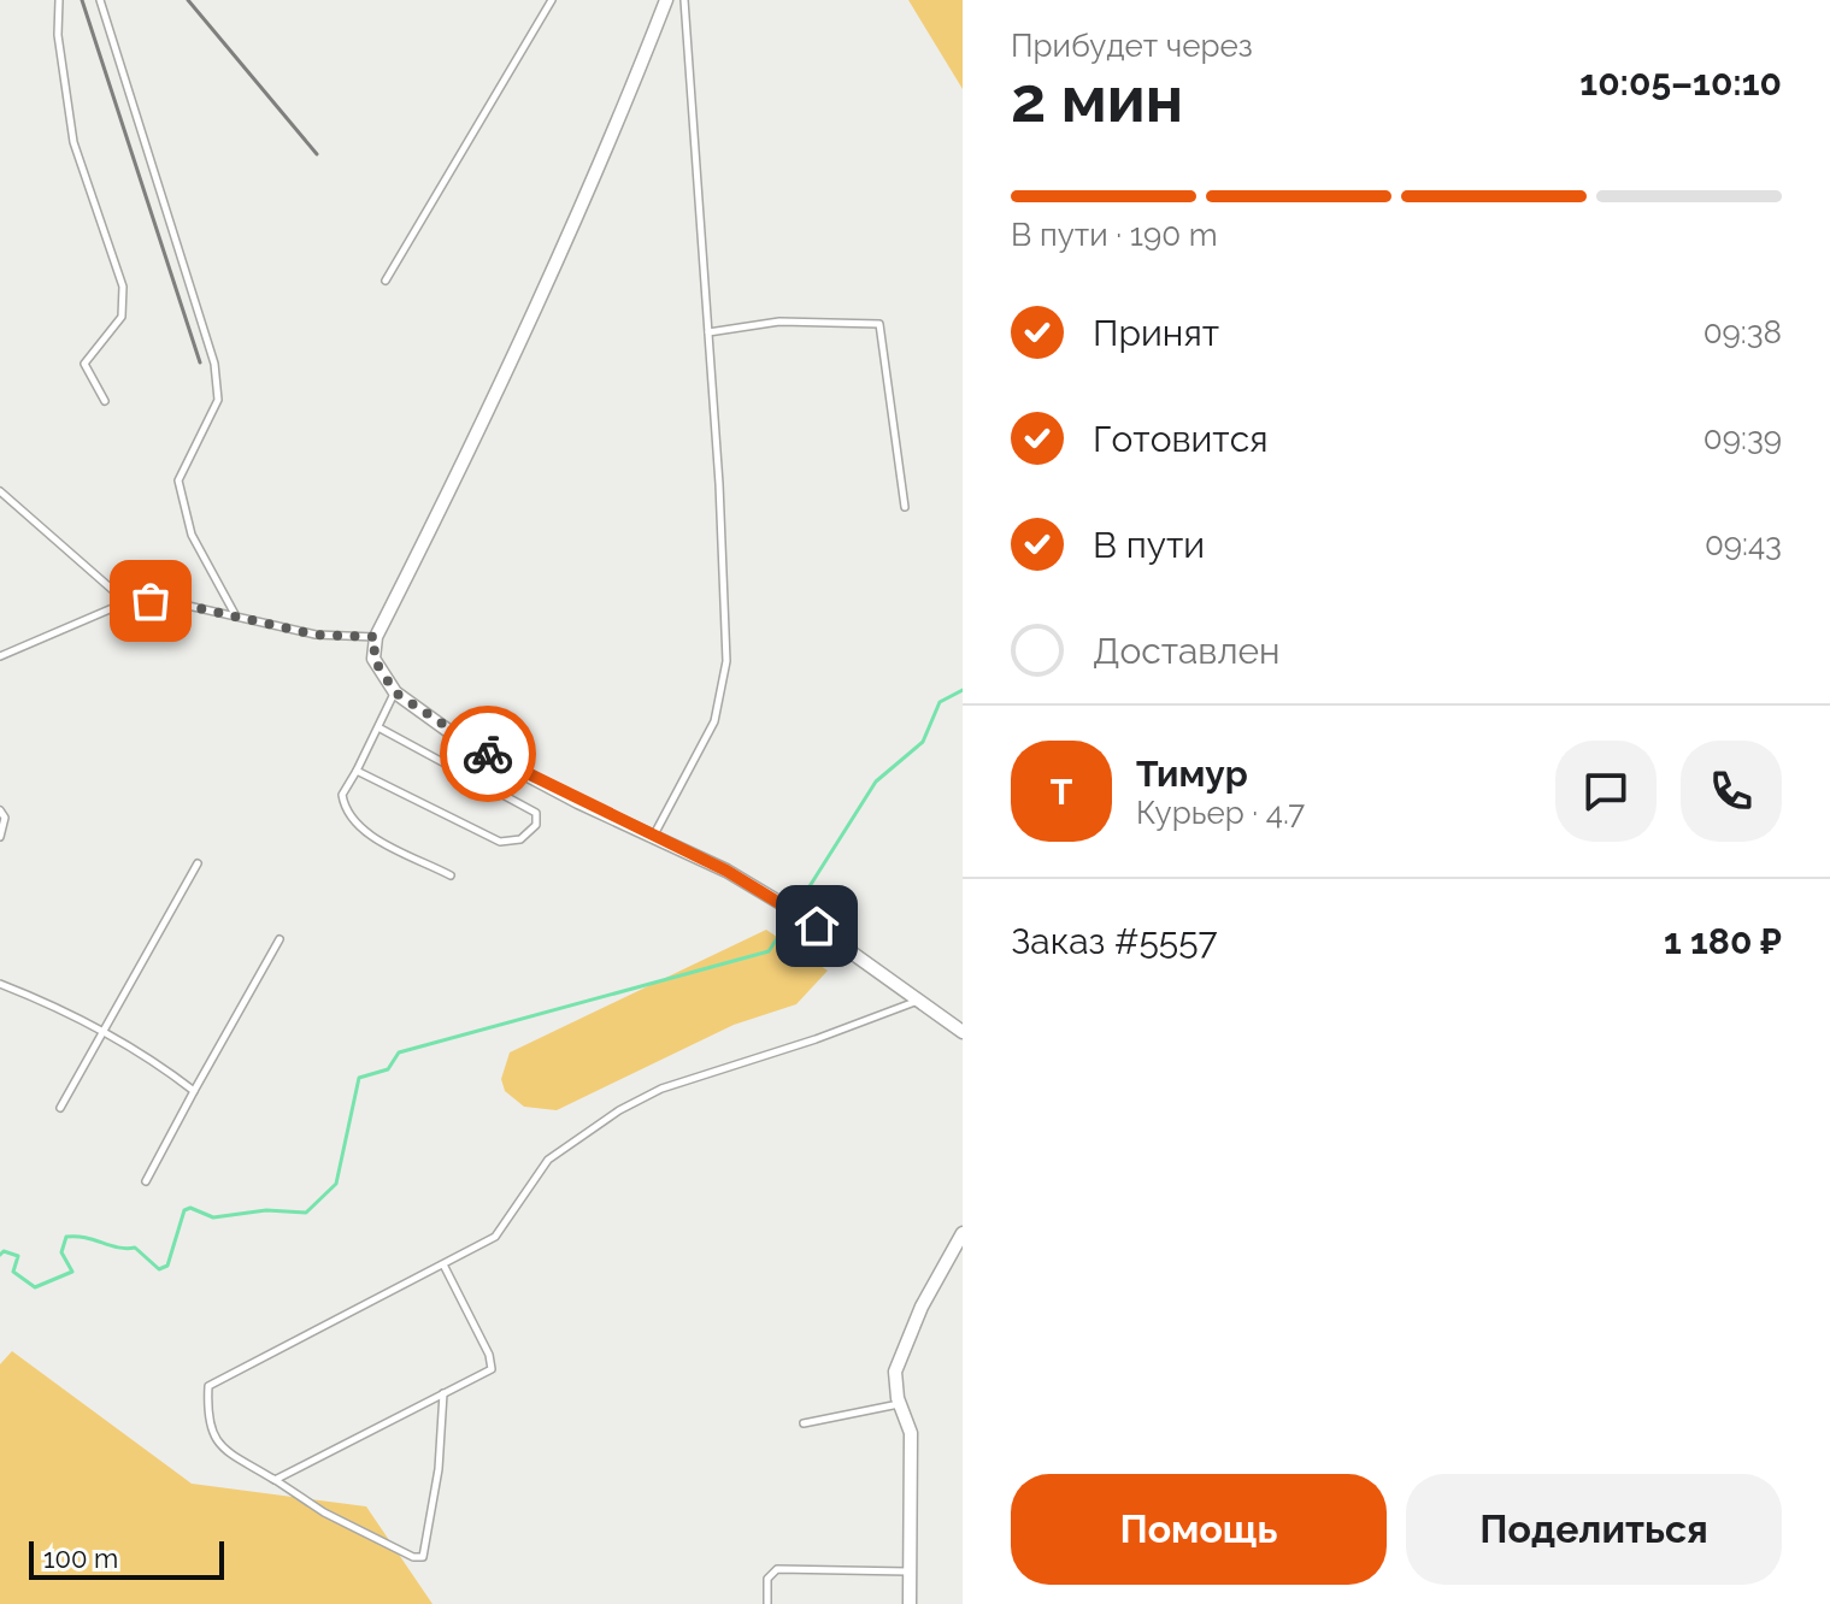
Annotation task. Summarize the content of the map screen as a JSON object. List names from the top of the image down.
{
  "scale_bar": "100 m",
  "page": {
    "heading": ["2 мин", "Прибудет через", "10:05–10:10"],
    "panel": [
      "Тимур",
      "Курьер · 4.7",
      "Заказ #5557",
      "1 180 ₽"
    ],
    "bar": "В пути · 190 m",
    "list": [
      ["Принят", "09:38"],
      ["Готовится", "09:39"],
      ["В пути", "09:43"],
      "Доставлен"
    ],
    "round": "Т",
    "buttons": ["Помощь", "Поделиться"],
    "scale": "100 m"
  }
}
